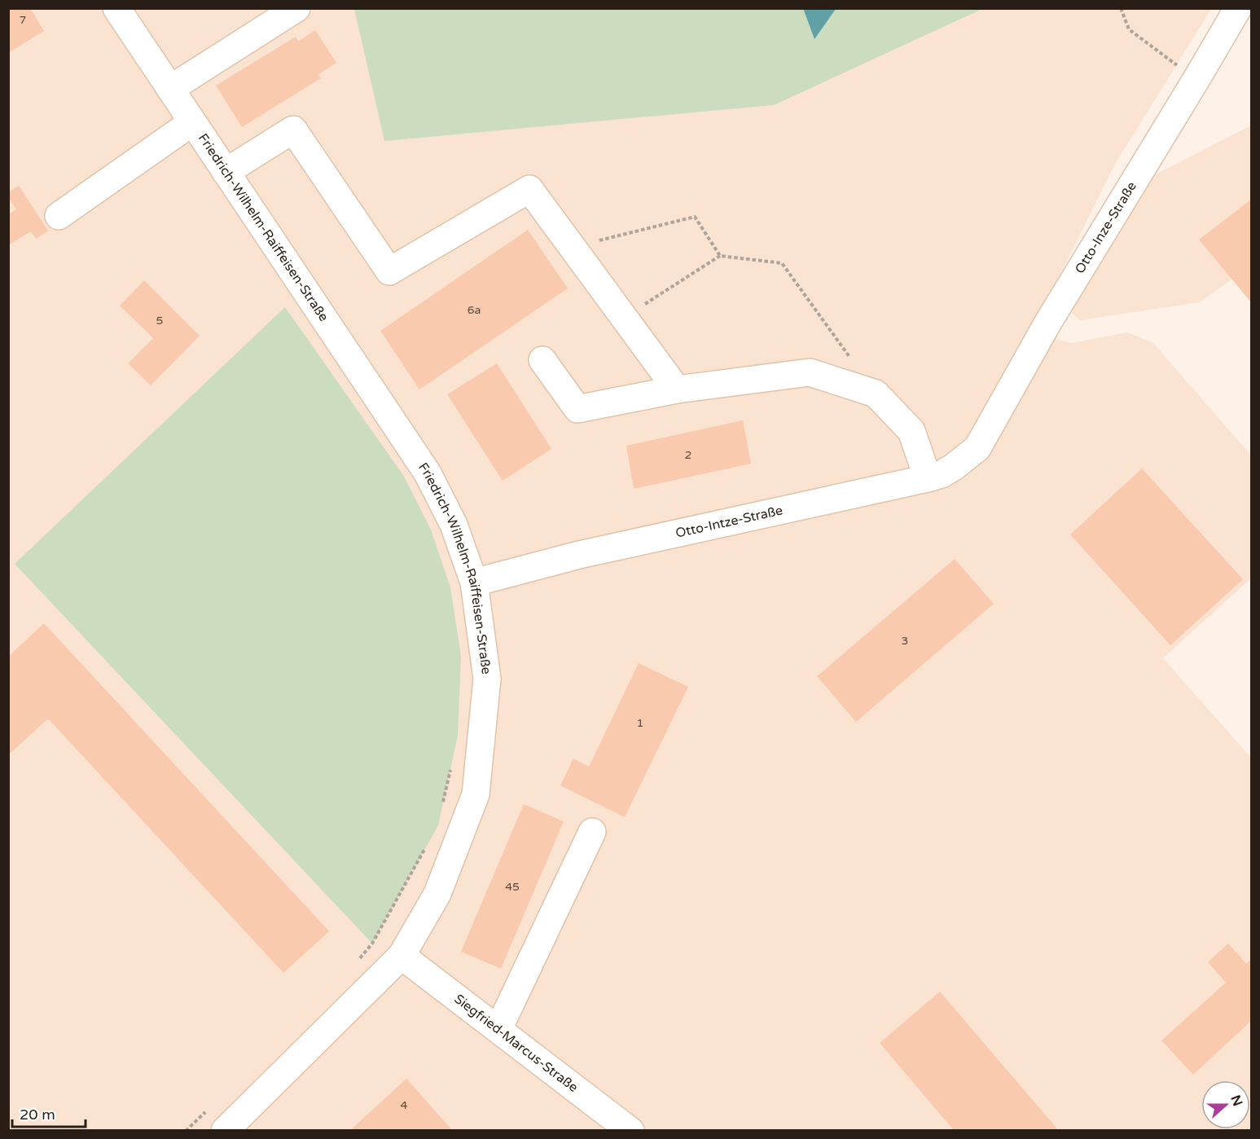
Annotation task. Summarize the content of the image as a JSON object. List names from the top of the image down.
{
  "streets": {
    "street": [
      "Friedrich-Wilhelm-Raiffeisen-Straße",
      "Otto-Inze-Straße",
      "Otto-Intze-Straße",
      "Siegfried-Marcus-Straße"
    ]
  },
  "crossings": [
    ["Friedrich-Wilhelm-Raiffeisen-Straße", "Otto-Intze-Straße"],
    ["Friedrich-Wilhelm-Raiffeisen-Straße", "Siegfried-Marcus-Straße"],
    ["Otto-Inze-Straße", "Otto-Intze-Straße"]
  ],
  "house_numbers": [
    "7",
    "6a",
    "5",
    "2",
    "3",
    "1",
    "45",
    "4"
  ],
  "scale_bar": "20 m",
  "north": "right"
}
